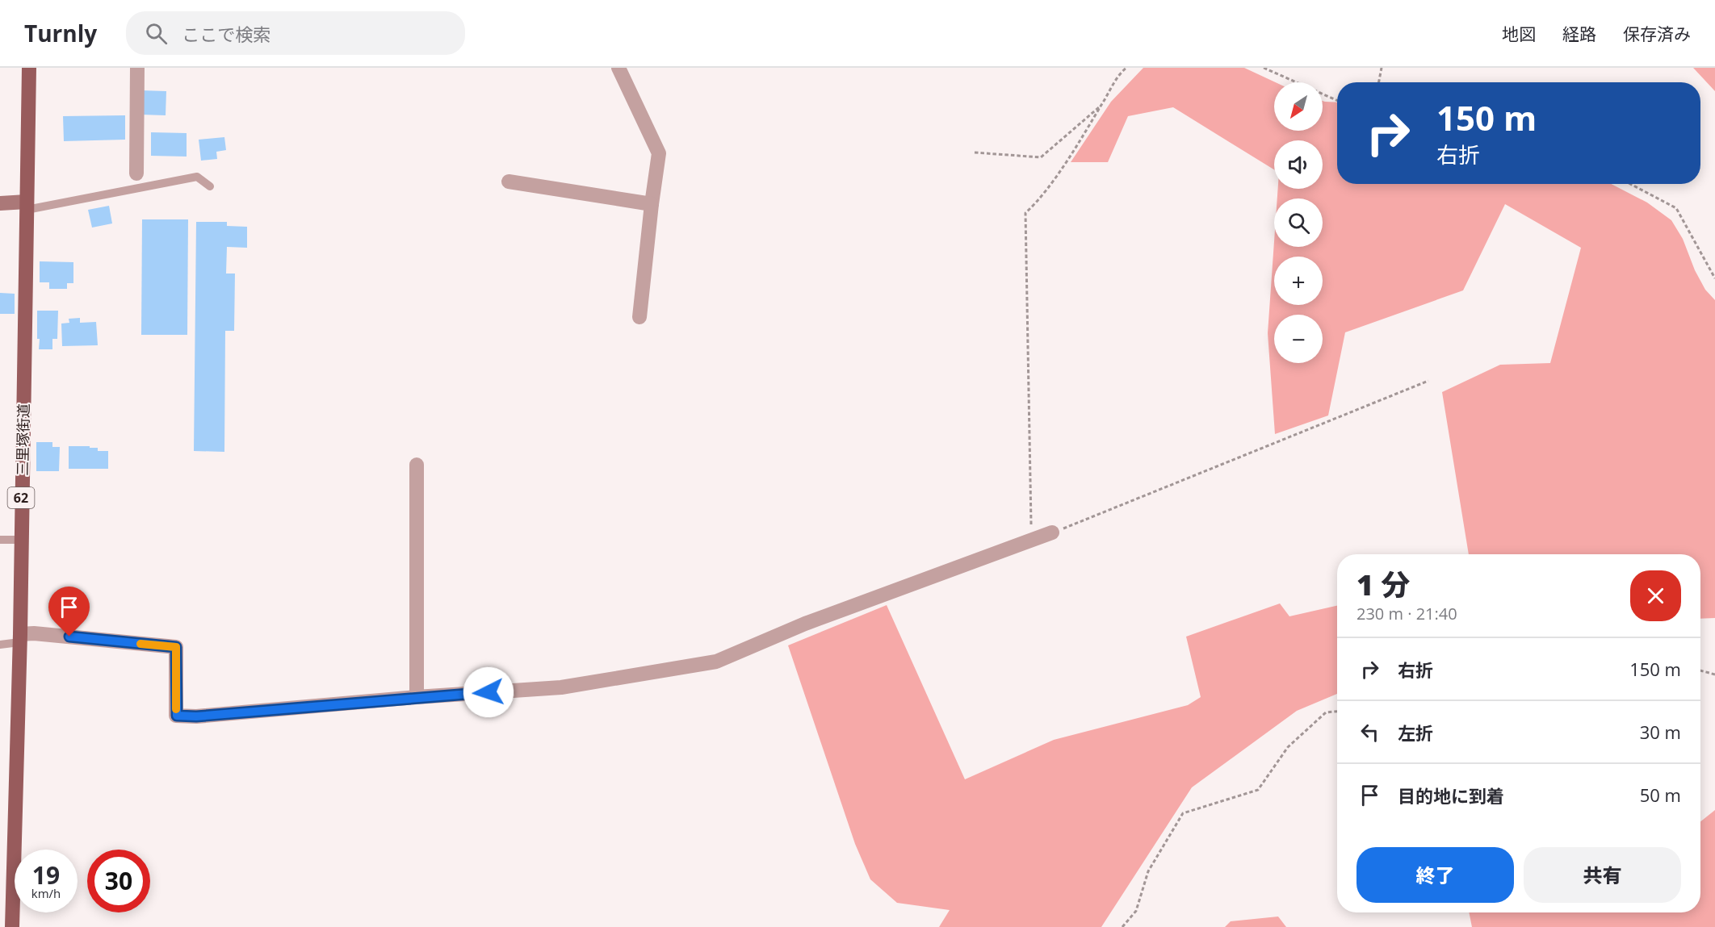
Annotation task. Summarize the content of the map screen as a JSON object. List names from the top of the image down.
{
  "streets": {
    "main road": ["三里塚街道", "62"]
  },
  "north": "bottom left",
  "page": {
    "header": "Turnly",
    "search": "ここで検索",
    "nav": ["地図", "経路", "保存済み"],
    "map_buttons": ["+", "−"],
    "turn": ["150 m", "右折"],
    "heading": ["1 分", "230 m · 21:40"],
    "list": [
      {
        "name": "右折",
        "value": "150 m"
      },
      {
        "name": "左折",
        "value": "30 m"
      },
      {
        "name": "目的地に到着",
        "value": "50 m"
      }
    ],
    "buttons": ["終了", "共有"],
    "speed": "19 km/h",
    "limit": "30"
  }
}
